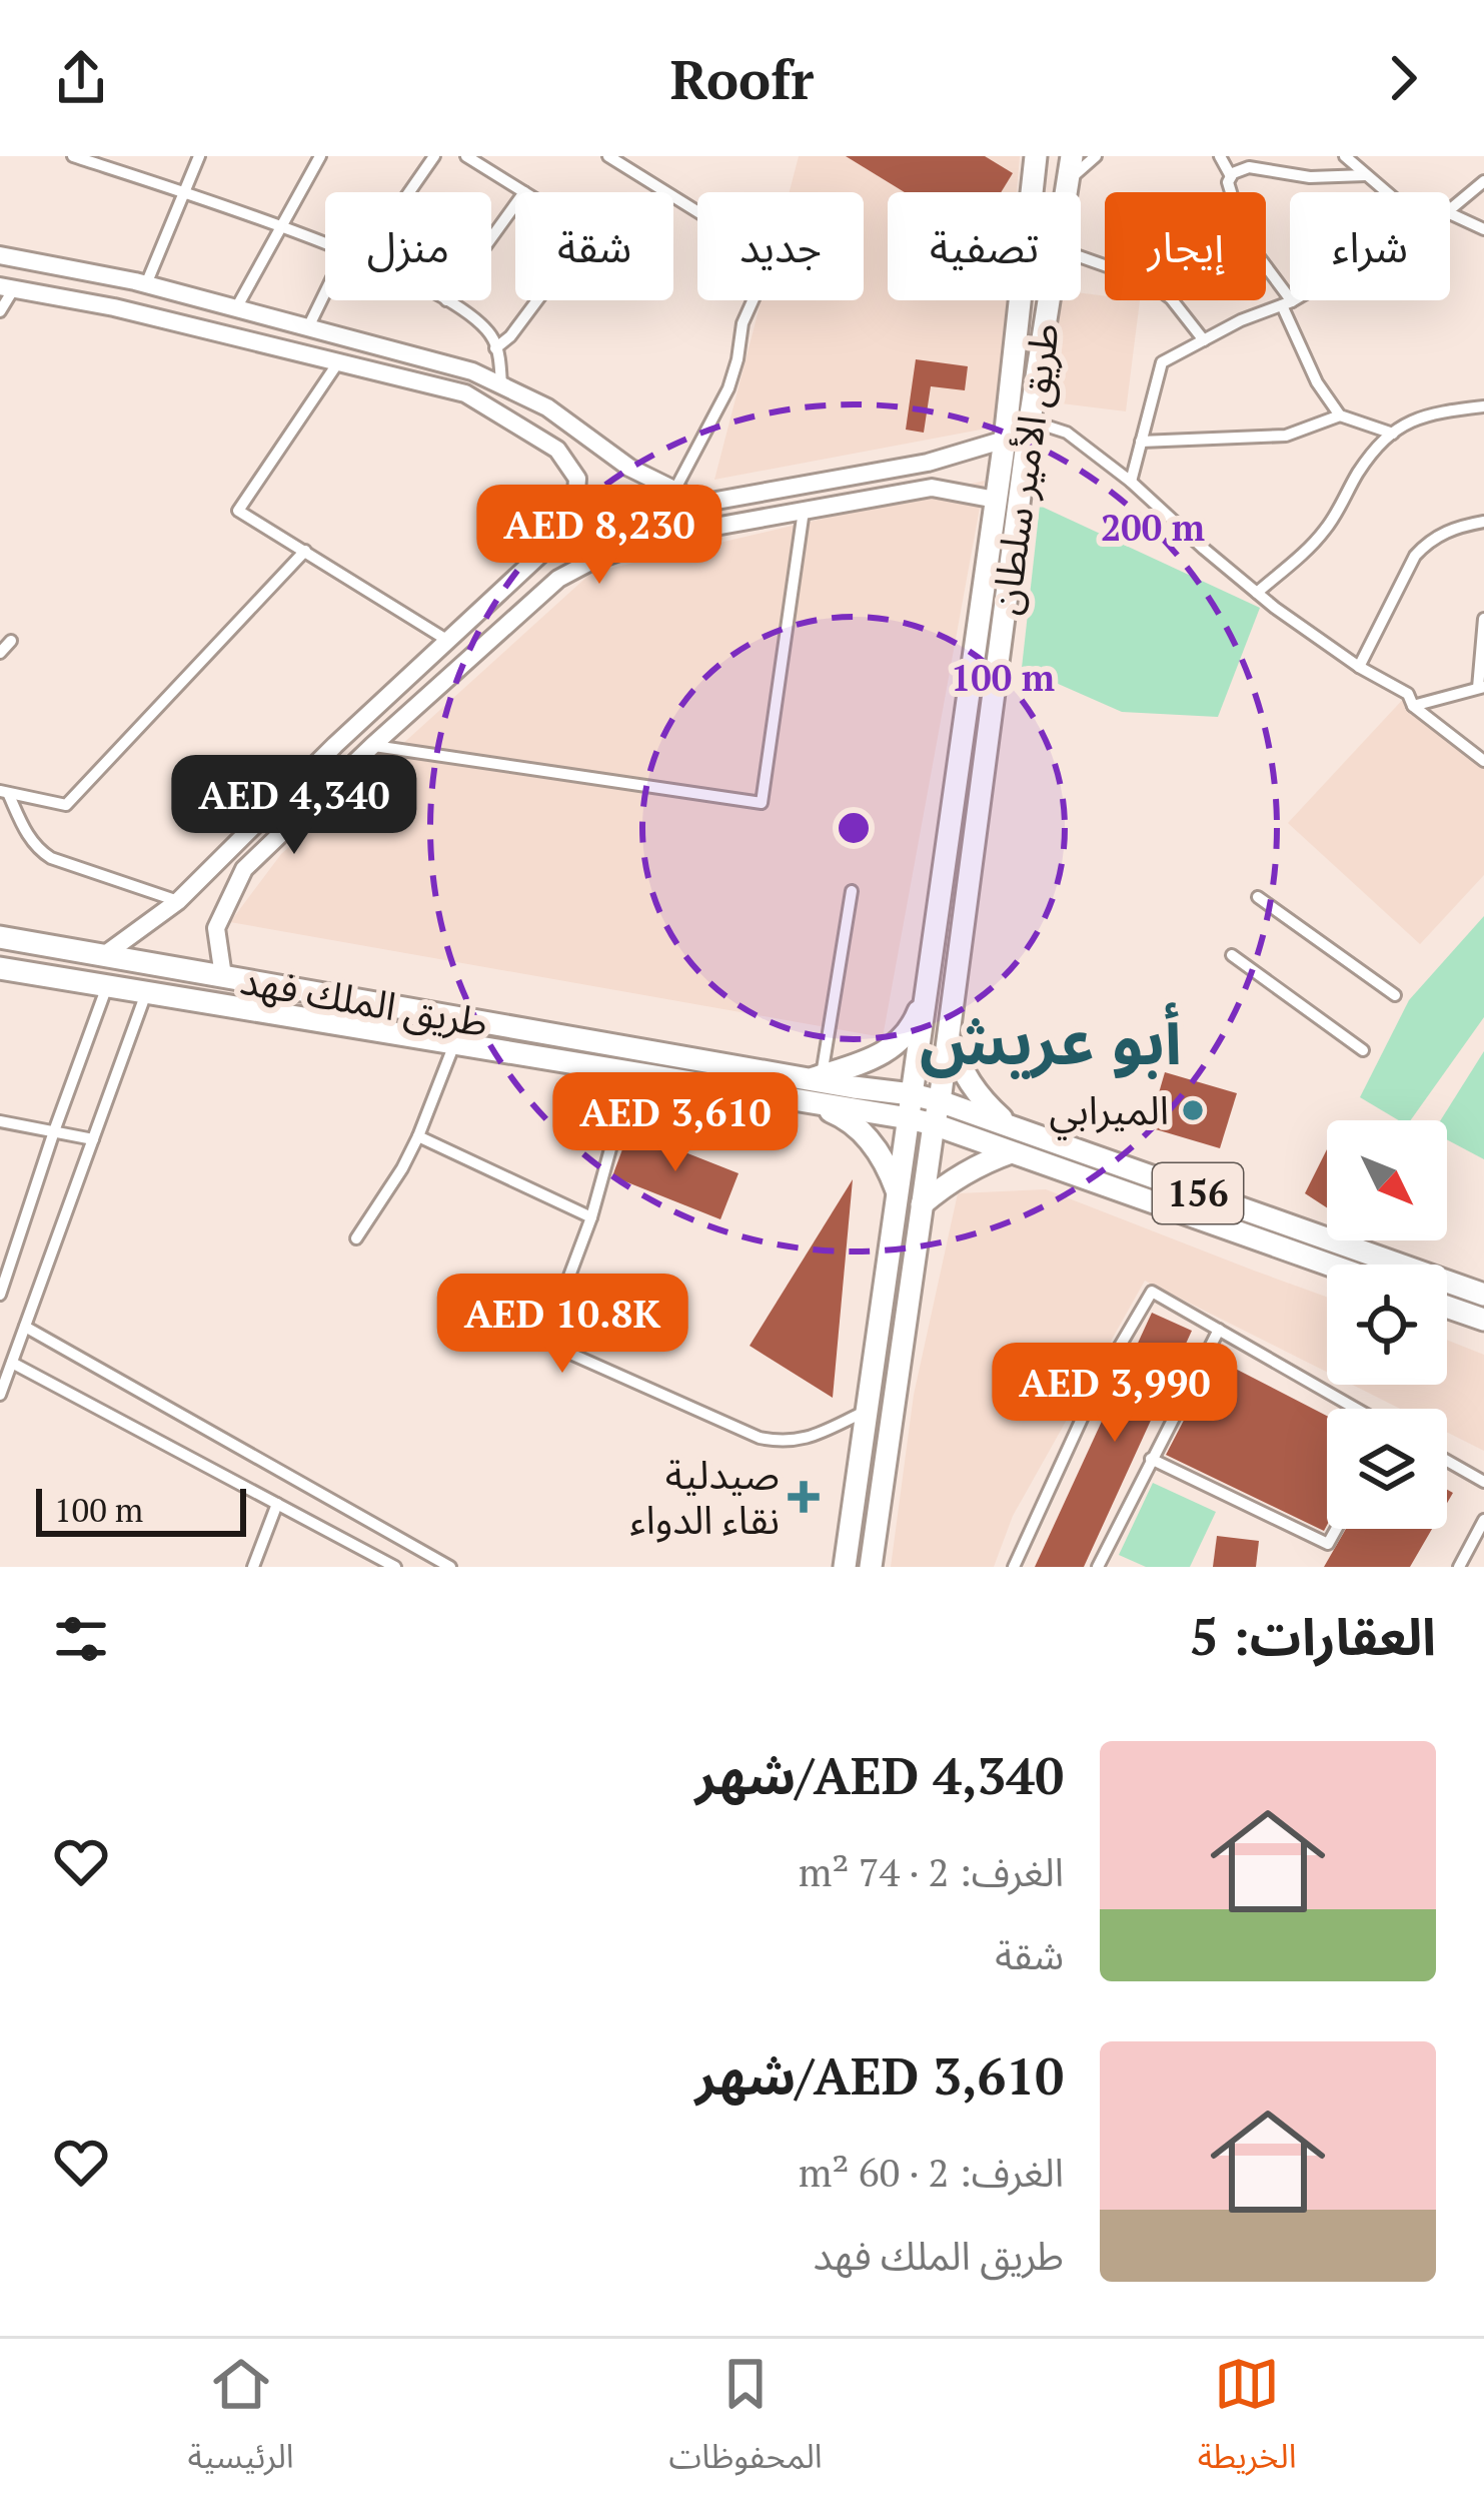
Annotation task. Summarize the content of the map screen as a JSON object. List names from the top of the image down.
{
  "streets": {
    "highway": ["طريق الأمير سلطان", "طريق الملك فهد", "156"]
  },
  "crossings": [
    ["طريق الأمير سلطان", "طريق الملك فهد"]
  ],
  "districts": ["أبو عريش"],
  "places": {
    "other": ["الميرابي"],
    "health": ["صيدلية نقاء الدواء"]
  },
  "scale_bar": "100 m",
  "north": "bottom right",
  "page": {
    "header": "Roofr",
    "chip": [
      "شراء",
      "إيجار",
      "تصفية",
      "جديد",
      "شقة",
      "منزل"
    ],
    "price": [
      "AED 8,230",
      "AED 4,340",
      "AED 3,610",
      "AED 10.8K",
      "AED 3,990"
    ],
    "scale": "100 m",
    "heading": "العقارات: 5",
    "list": [
      {
        "name": "AED 4,340/شهر",
        "note": "الغرف: 2 · 74 m² · شقة"
      },
      {
        "name": "AED 3,610/شهر",
        "note": "الغرف: 2 · 60 m² · طريق الملك فهد"
      }
    ],
    "tabs": ["الخريطة", "المحفوظات", "الرئيسية"]
  },
  "rings": ["200 m", "100 m"]
}
